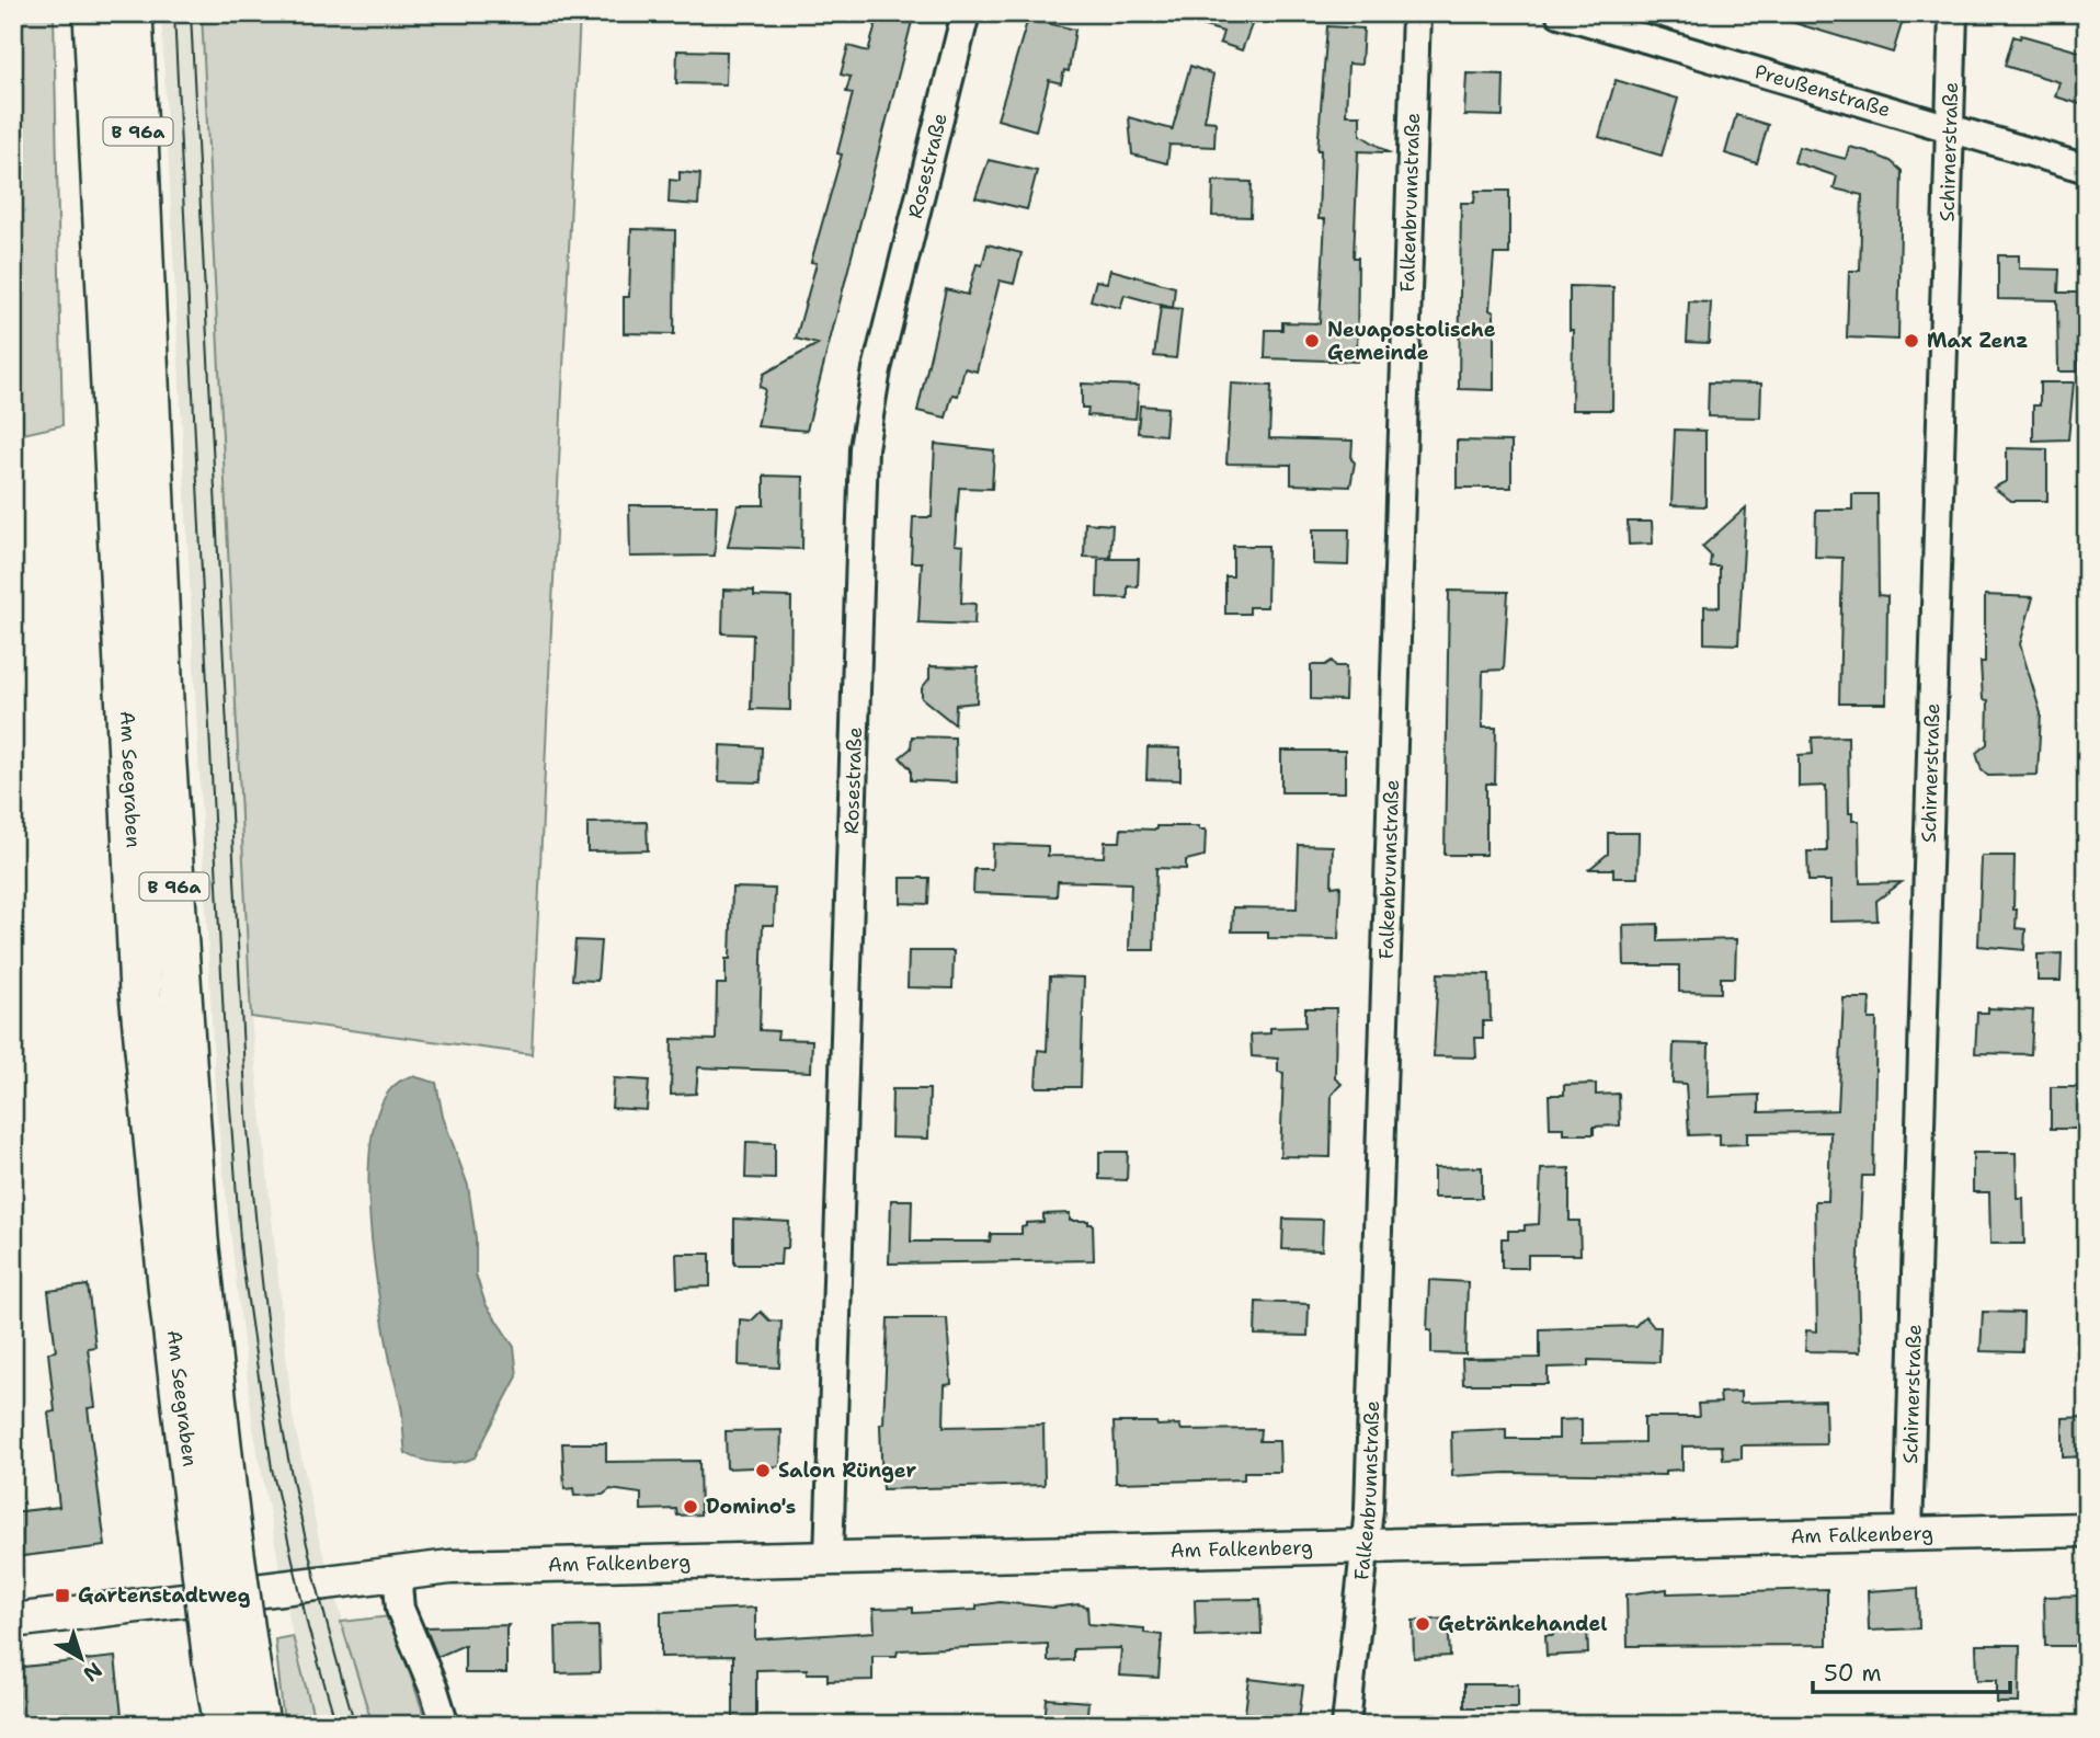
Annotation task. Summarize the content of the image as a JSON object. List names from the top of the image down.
{
  "streets": {
    "main road": ["B 96a", "Am Seegraben"],
    "street": [
      "Preußenstraße",
      "Schirnerstraße",
      "Rosestraße",
      "Falkenbrunnstraße",
      "Am Falkenberg"
    ]
  },
  "crossings": [
    ["Preußenstraße", "Schirnerstraße"],
    ["Schirnerstraße", "Am Falkenberg"],
    ["Rosestraße", "Am Falkenberg"],
    ["Falkenbrunnstraße", "Am Falkenberg"]
  ],
  "places": {
    "other": [
      "Neuapostolische Gemeinde",
      "Max Zenz",
      "Salon Rünger",
      "Domino's",
      "Getränkehandel"
    ],
    "transit": ["Gartenstadtweg"]
  },
  "scale_bar": "50 m",
  "north": "bottom right"
}
